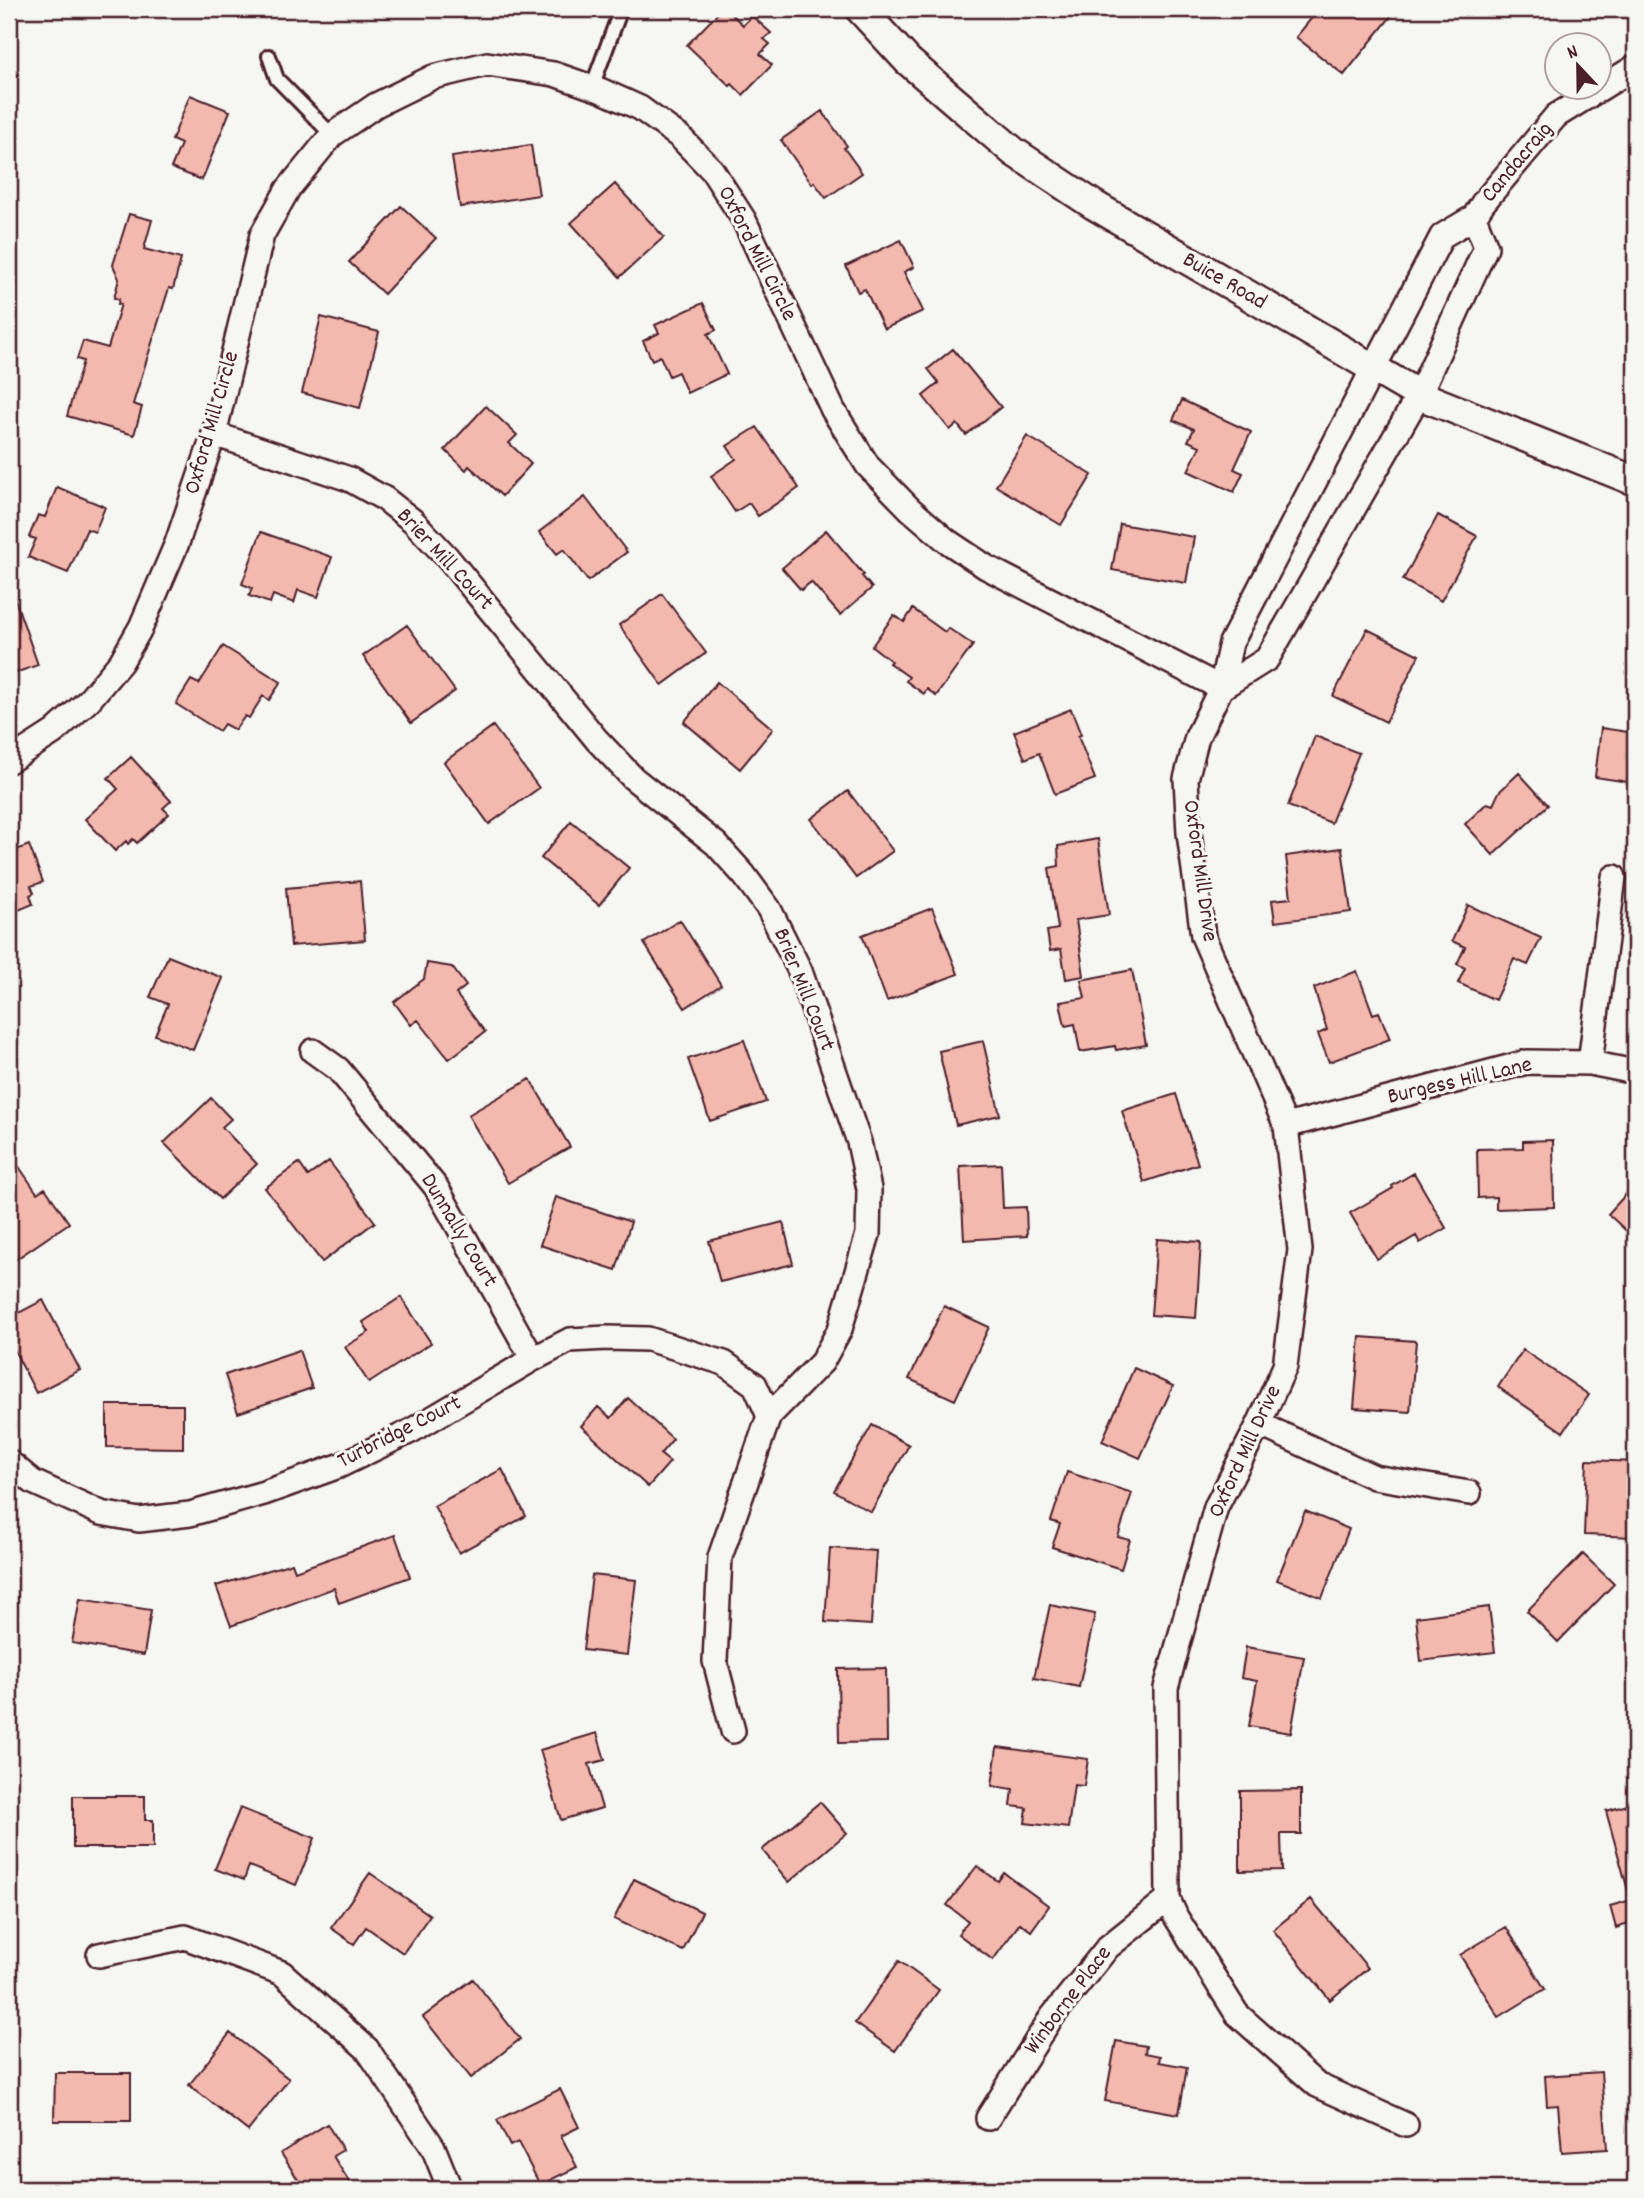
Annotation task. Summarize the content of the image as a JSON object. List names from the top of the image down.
{
  "streets": {
    "street": [
      "Candacraig",
      "Oxford Mill Circle",
      "Buice Road",
      "Brier Mill Court",
      "Oxford Mill Drive",
      "Burgess Hill Lane",
      "Dunnally Court",
      "Turbridge Court",
      "Winborne Place"
    ]
  },
  "crossings": [
    ["Candacraig", "Buice Road"],
    ["Candacraig", "Oxford Mill Drive"],
    ["Oxford Mill Circle", "Brier Mill Court"],
    ["Oxford Mill Circle", "Oxford Mill Drive"],
    ["Buice Road", "Oxford Mill Drive"],
    ["Brier Mill Court", "Turbridge Court"],
    ["Oxford Mill Drive", "Burgess Hill Lane"],
    ["Oxford Mill Drive", "Winborne Place"],
    ["Dunnally Court", "Turbridge Court"]
  ],
  "north": "top"
}
